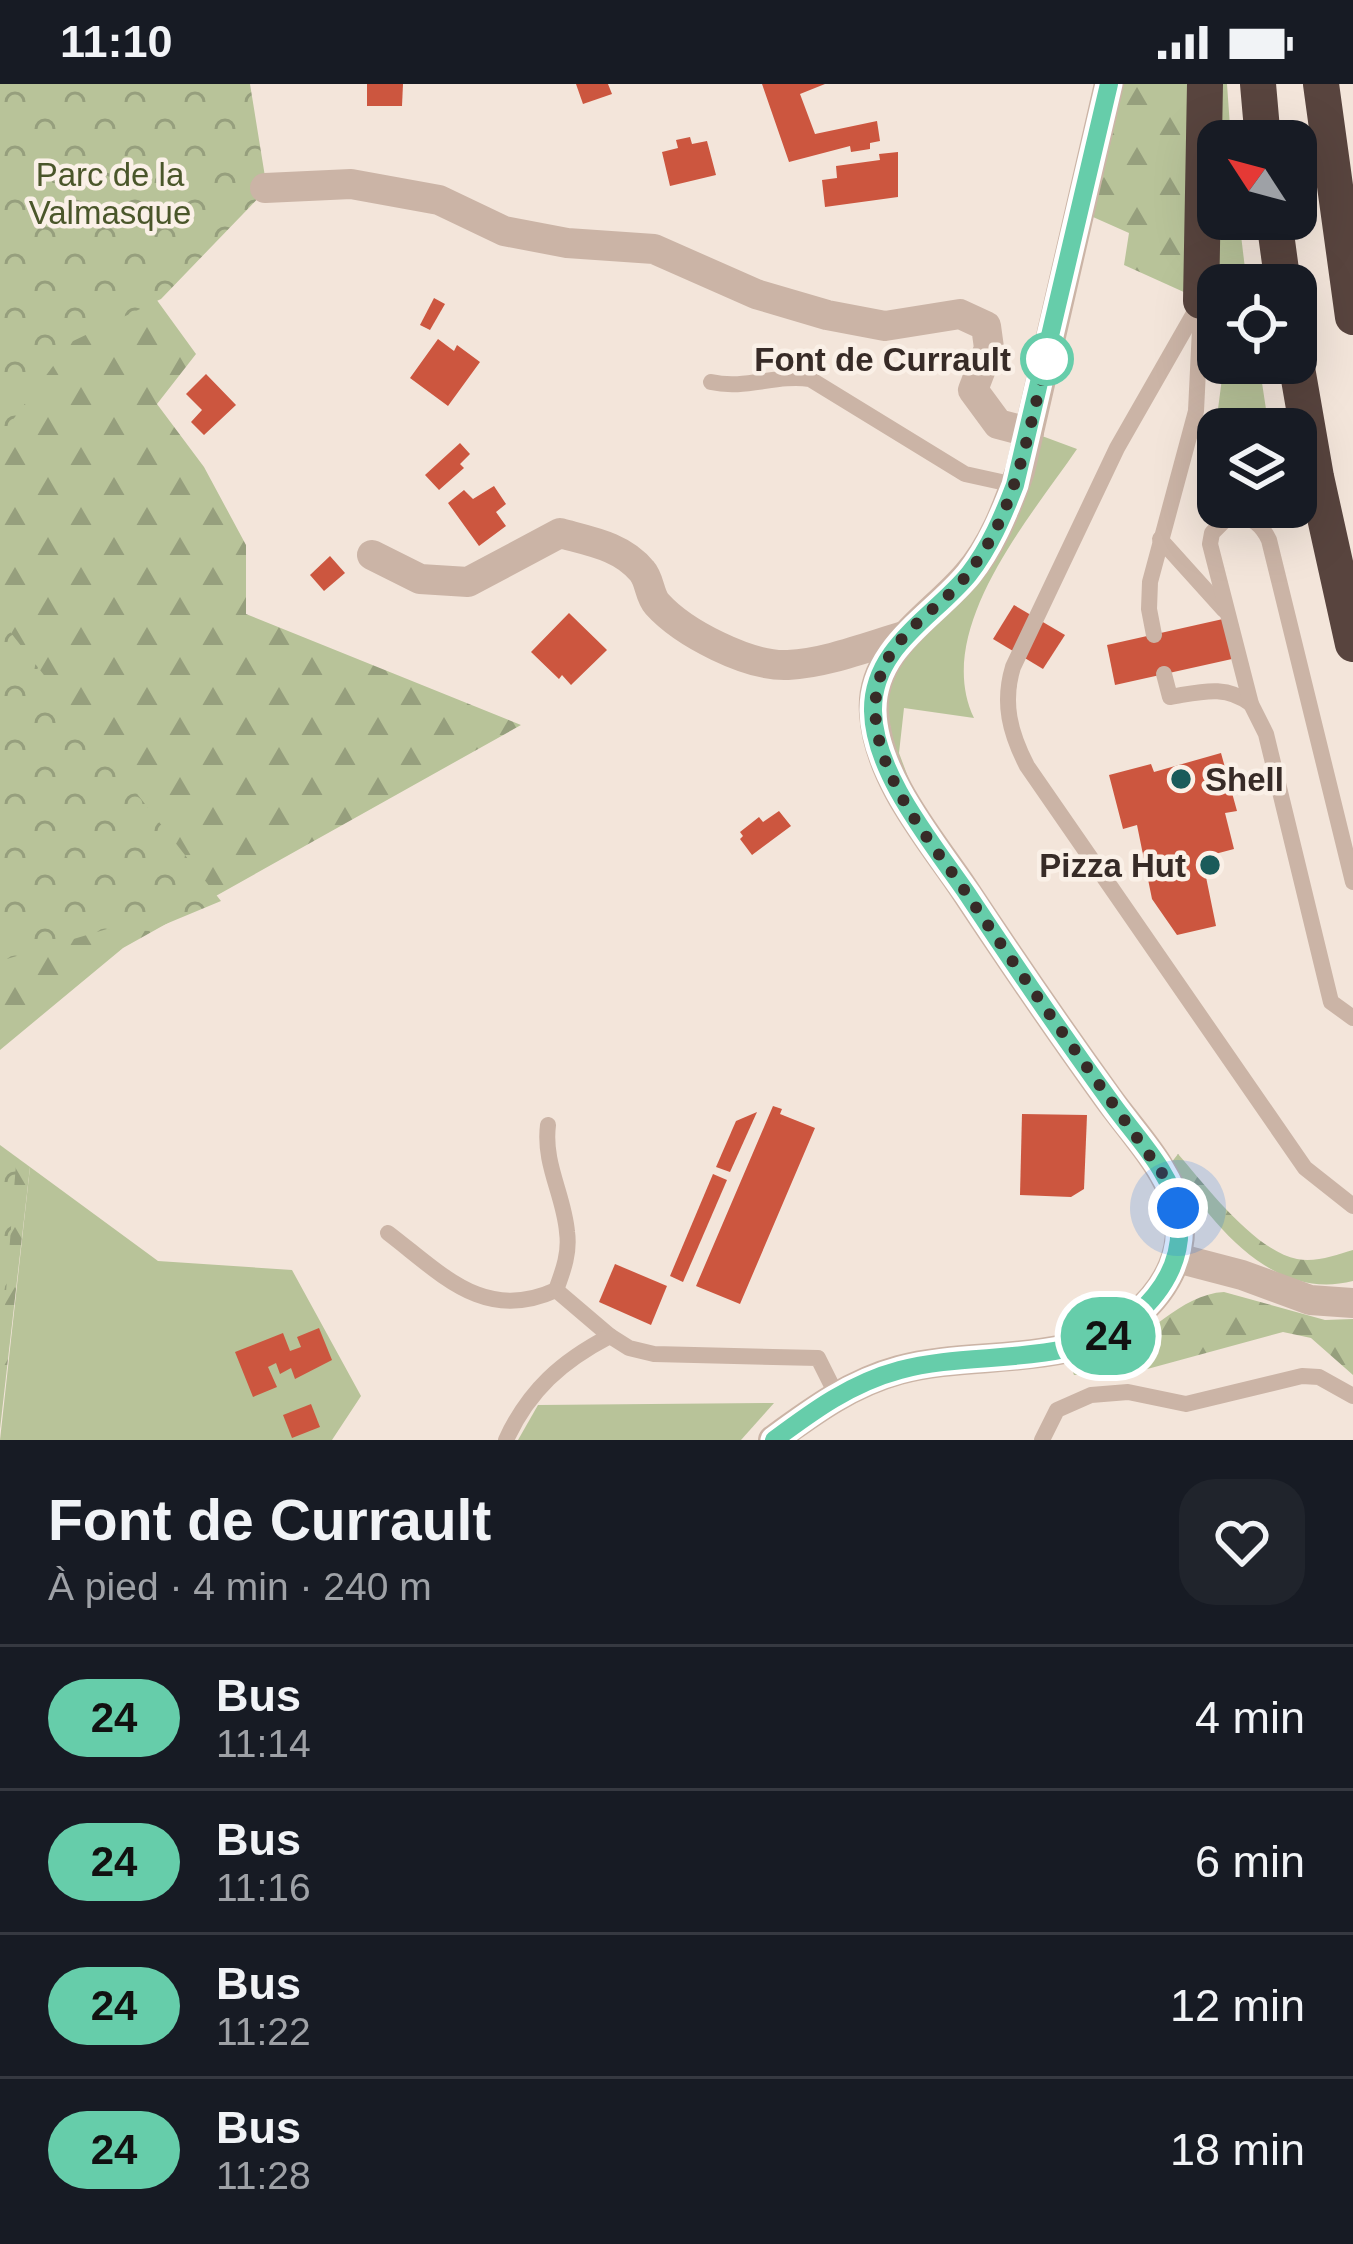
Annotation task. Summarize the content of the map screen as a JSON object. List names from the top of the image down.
{
  "parks": ["Parc de la Valmasque"],
  "places": ["Font de Currault", "Shell", "Pizza Hut"],
  "lines": ["bus line 24"],
  "north": "top left",
  "page": {
    "status": "11:10",
    "on_map": "24",
    "heading": ["Font de Currault", "À pied · 4 min · 240 m"],
    "list": [
      {
        "mark": "24",
        "name": "Bus",
        "note": "11:14",
        "value": "4 min"
      },
      {
        "mark": "24",
        "name": "Bus",
        "note": "11:16",
        "value": "6 min"
      },
      {
        "mark": "24",
        "name": "Bus",
        "note": "11:22",
        "value": "12 min"
      },
      {
        "mark": "24",
        "name": "Bus",
        "note": "11:28",
        "value": "18 min"
      }
    ]
  }
}
